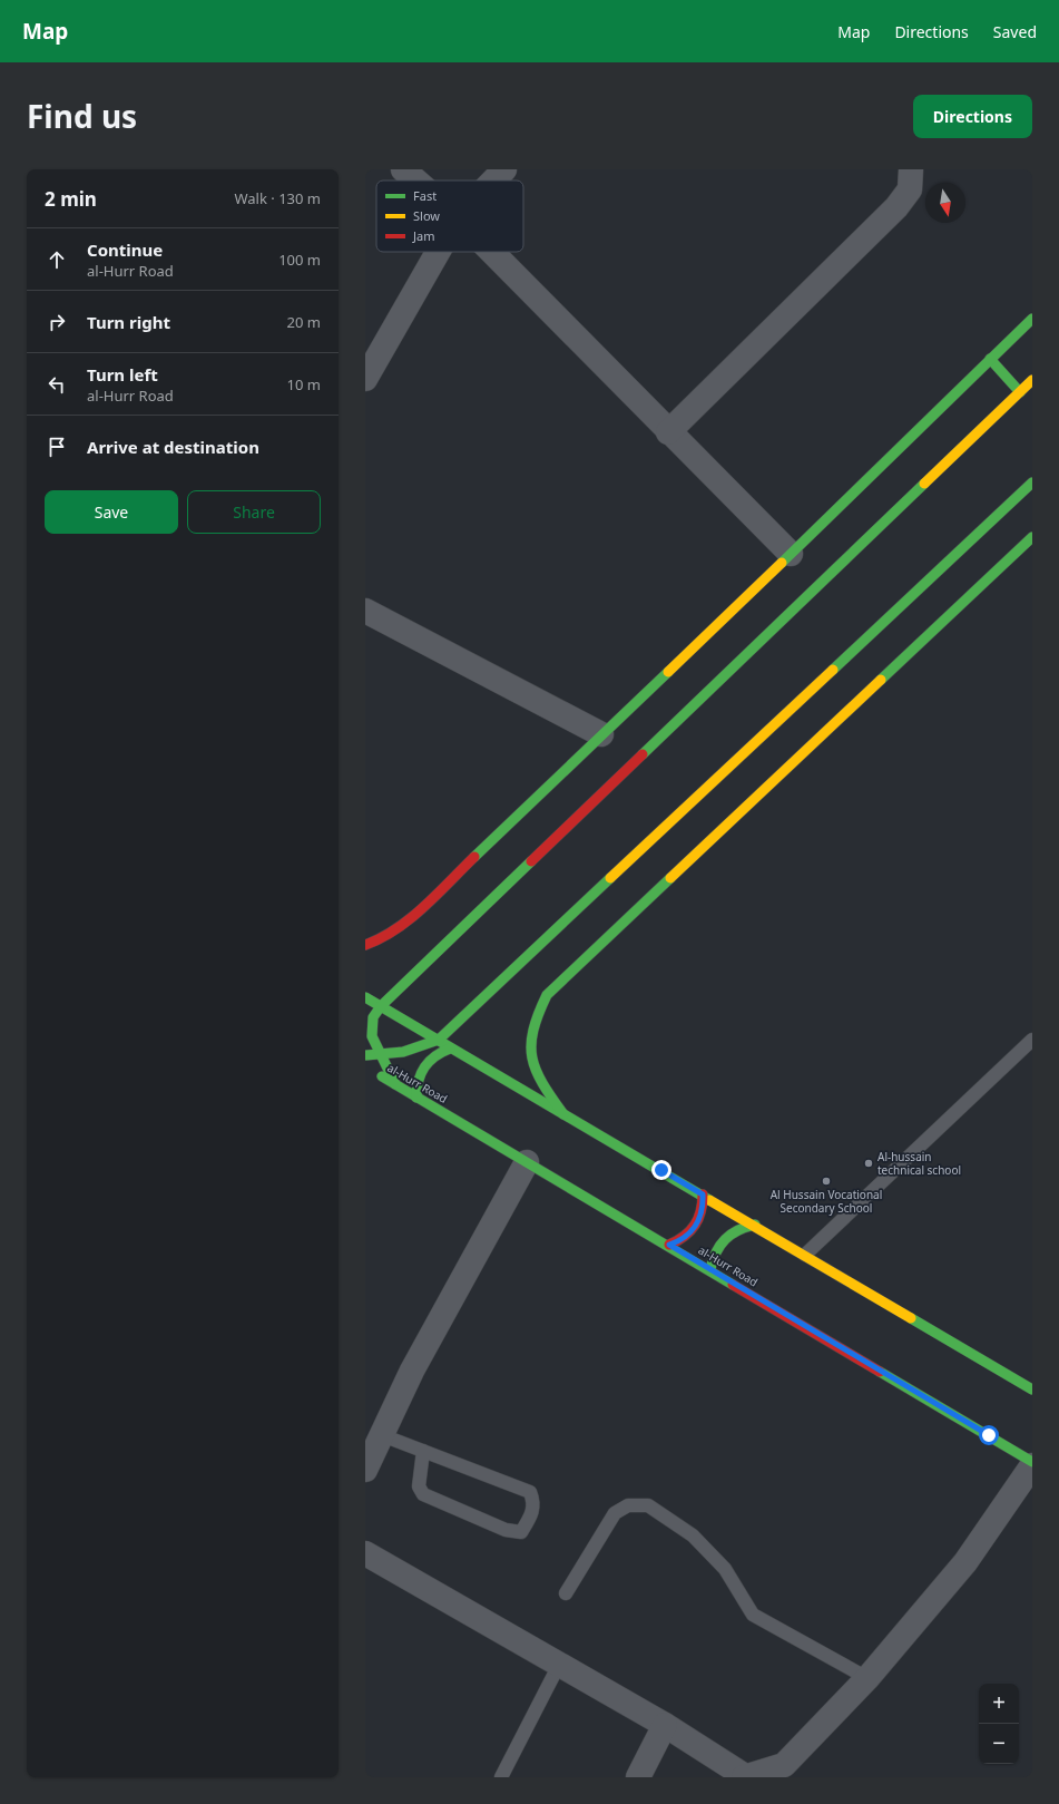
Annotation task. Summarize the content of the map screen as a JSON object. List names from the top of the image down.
{
  "streets": {
    "main road": ["al-Hurr Road"]
  },
  "places": ["Al-hussain technical school", "Al Hussain Vocational Secondary School"],
  "legend": ["Fast", "Slow", "Jam"],
  "north": "bottom",
  "page": {
    "header": "Map",
    "nav": ["Map", "Directions", "Saved"],
    "title": "Find us",
    "buttons": [
      "Directions",
      ["Save", "Share"]
    ],
    "heading": ["2 min", "Walk · 130 m"],
    "list": [
      ["Continue", "al-Hurr Road", "100 m"],
      ["Turn right", "20 m"],
      ["Turn left", "al-Hurr Road", "10 m"],
      "Arrive at destination"
    ],
    "map_buttons": ["+", "−"]
  }
}
